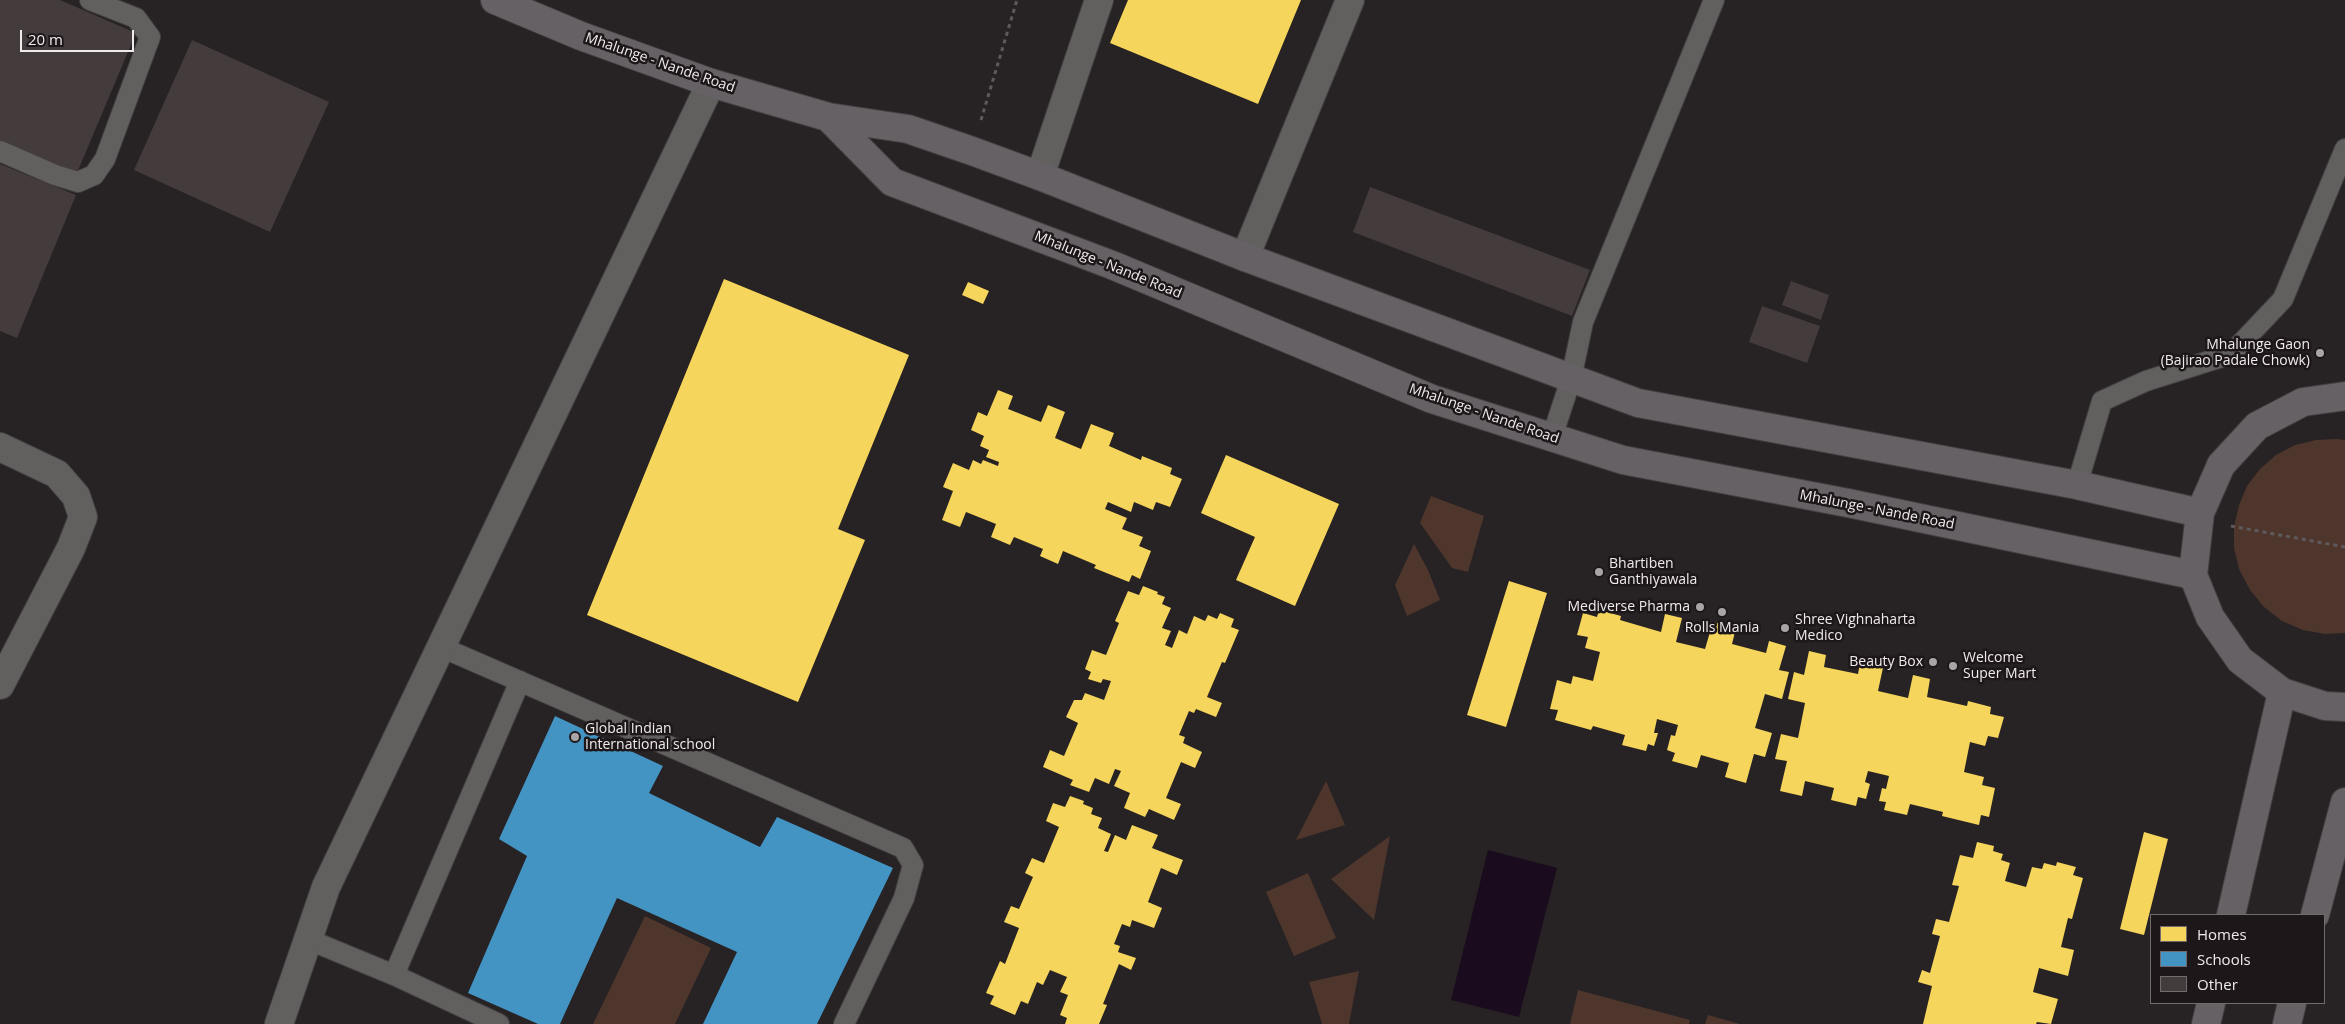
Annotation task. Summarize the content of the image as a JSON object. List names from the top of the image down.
{
  "streets": {
    "main road": ["Mhalunge - Nande Road"]
  },
  "places": [
    "Mhalunge Gaon (Bajirao Padale Chowk)",
    "Bhartiben Ganthiyawala",
    "Mediverse Pharma",
    "Rolls Mania",
    "Shree Vighnaharta Medico",
    "Beauty Box",
    "Welcome Super Mart",
    "Global Indian International school"
  ],
  "legend": ["Homes", "Schools", "Other"],
  "scale_bar": "20 m"
}
